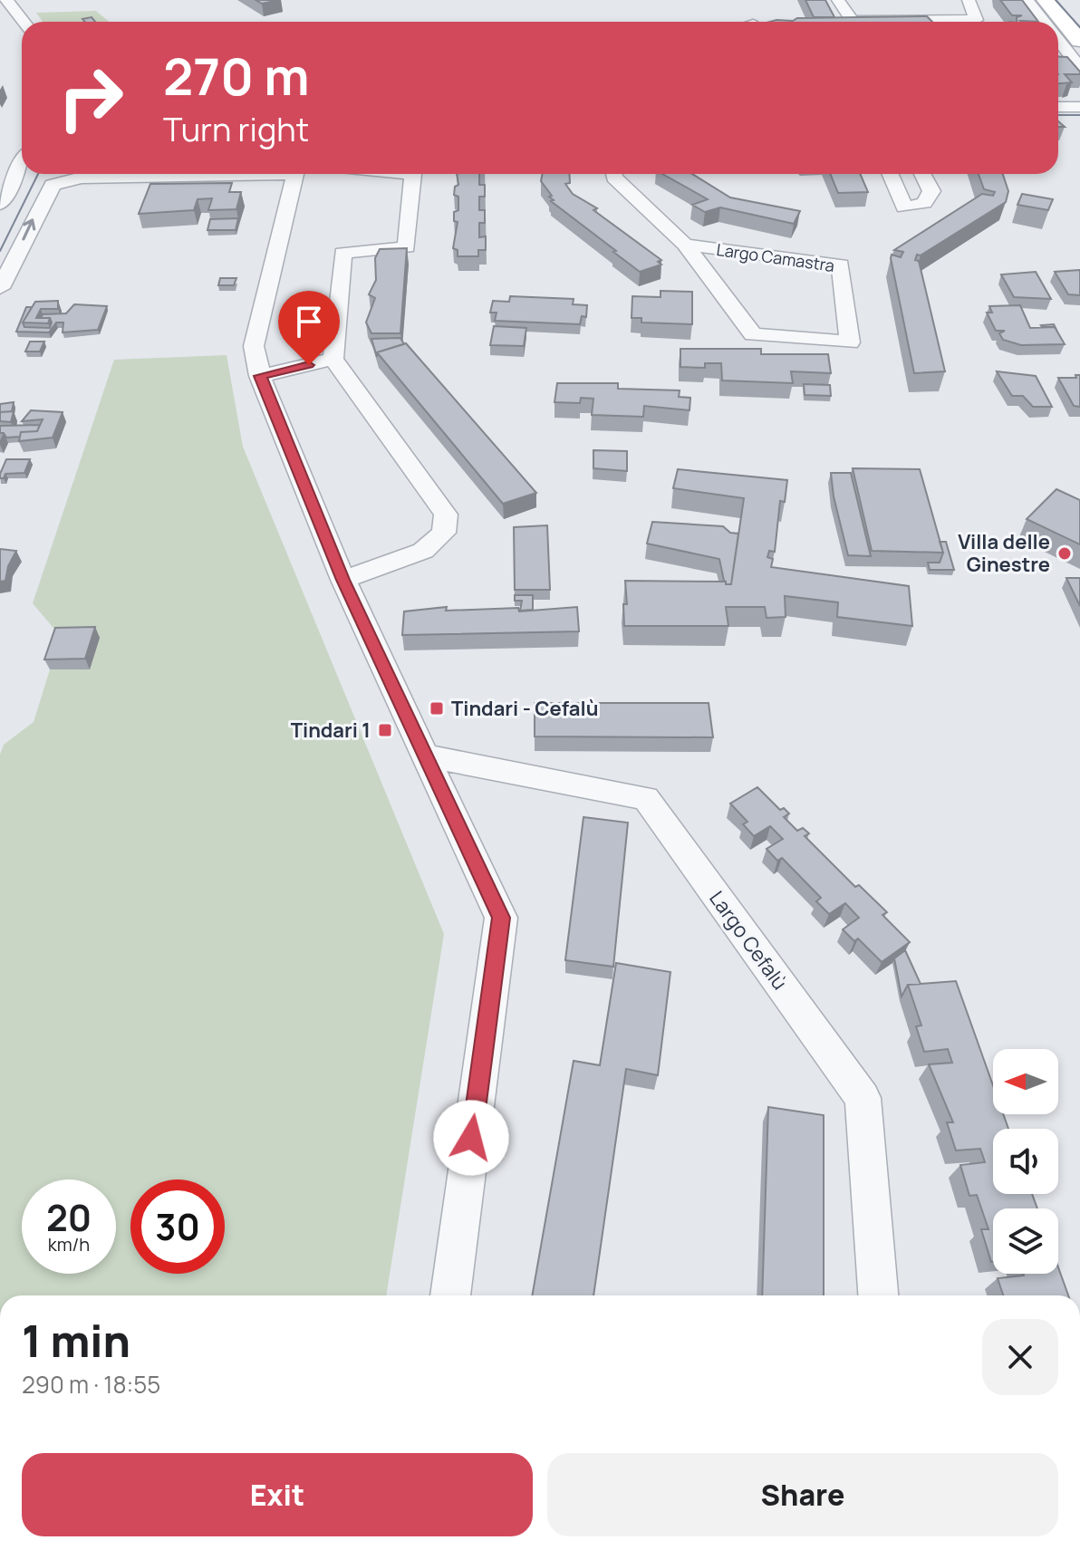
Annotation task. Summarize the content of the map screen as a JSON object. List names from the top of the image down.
{
  "streets": {
    "street": ["Largo Camastra", "Largo Cefalù"]
  },
  "places": {
    "other": ["Villa delle Ginestre"],
    "transit": ["Tindari - Cefalù", "Tindari 1"]
  },
  "north": "left",
  "page": {
    "turn": ["270 m", "Turn right"],
    "speed": "20 km/h",
    "limit": "30",
    "heading": ["1 min", "290 m · 18:55"],
    "buttons": ["Exit", "Share"]
  }
}
